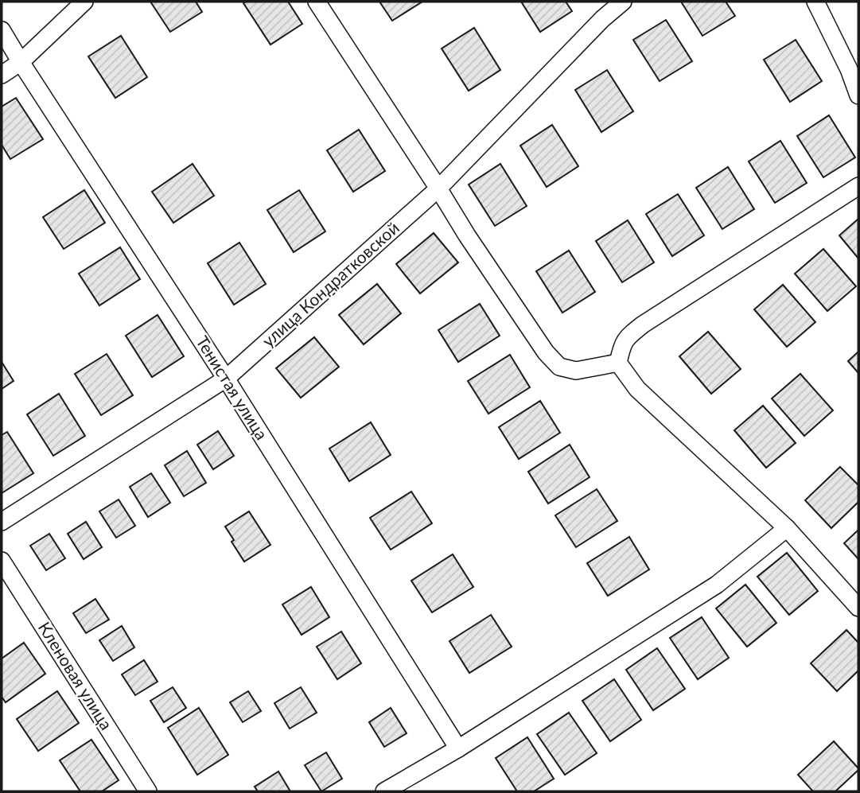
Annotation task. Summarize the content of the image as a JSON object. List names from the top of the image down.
{
  "streets": {
    "street": ["улица Кондратковской", "Тенистая улица", "Кленовая улица"]
  },
  "crossings": [
    ["улица Кондратковской", "Тенистая улица"]
  ]
}
